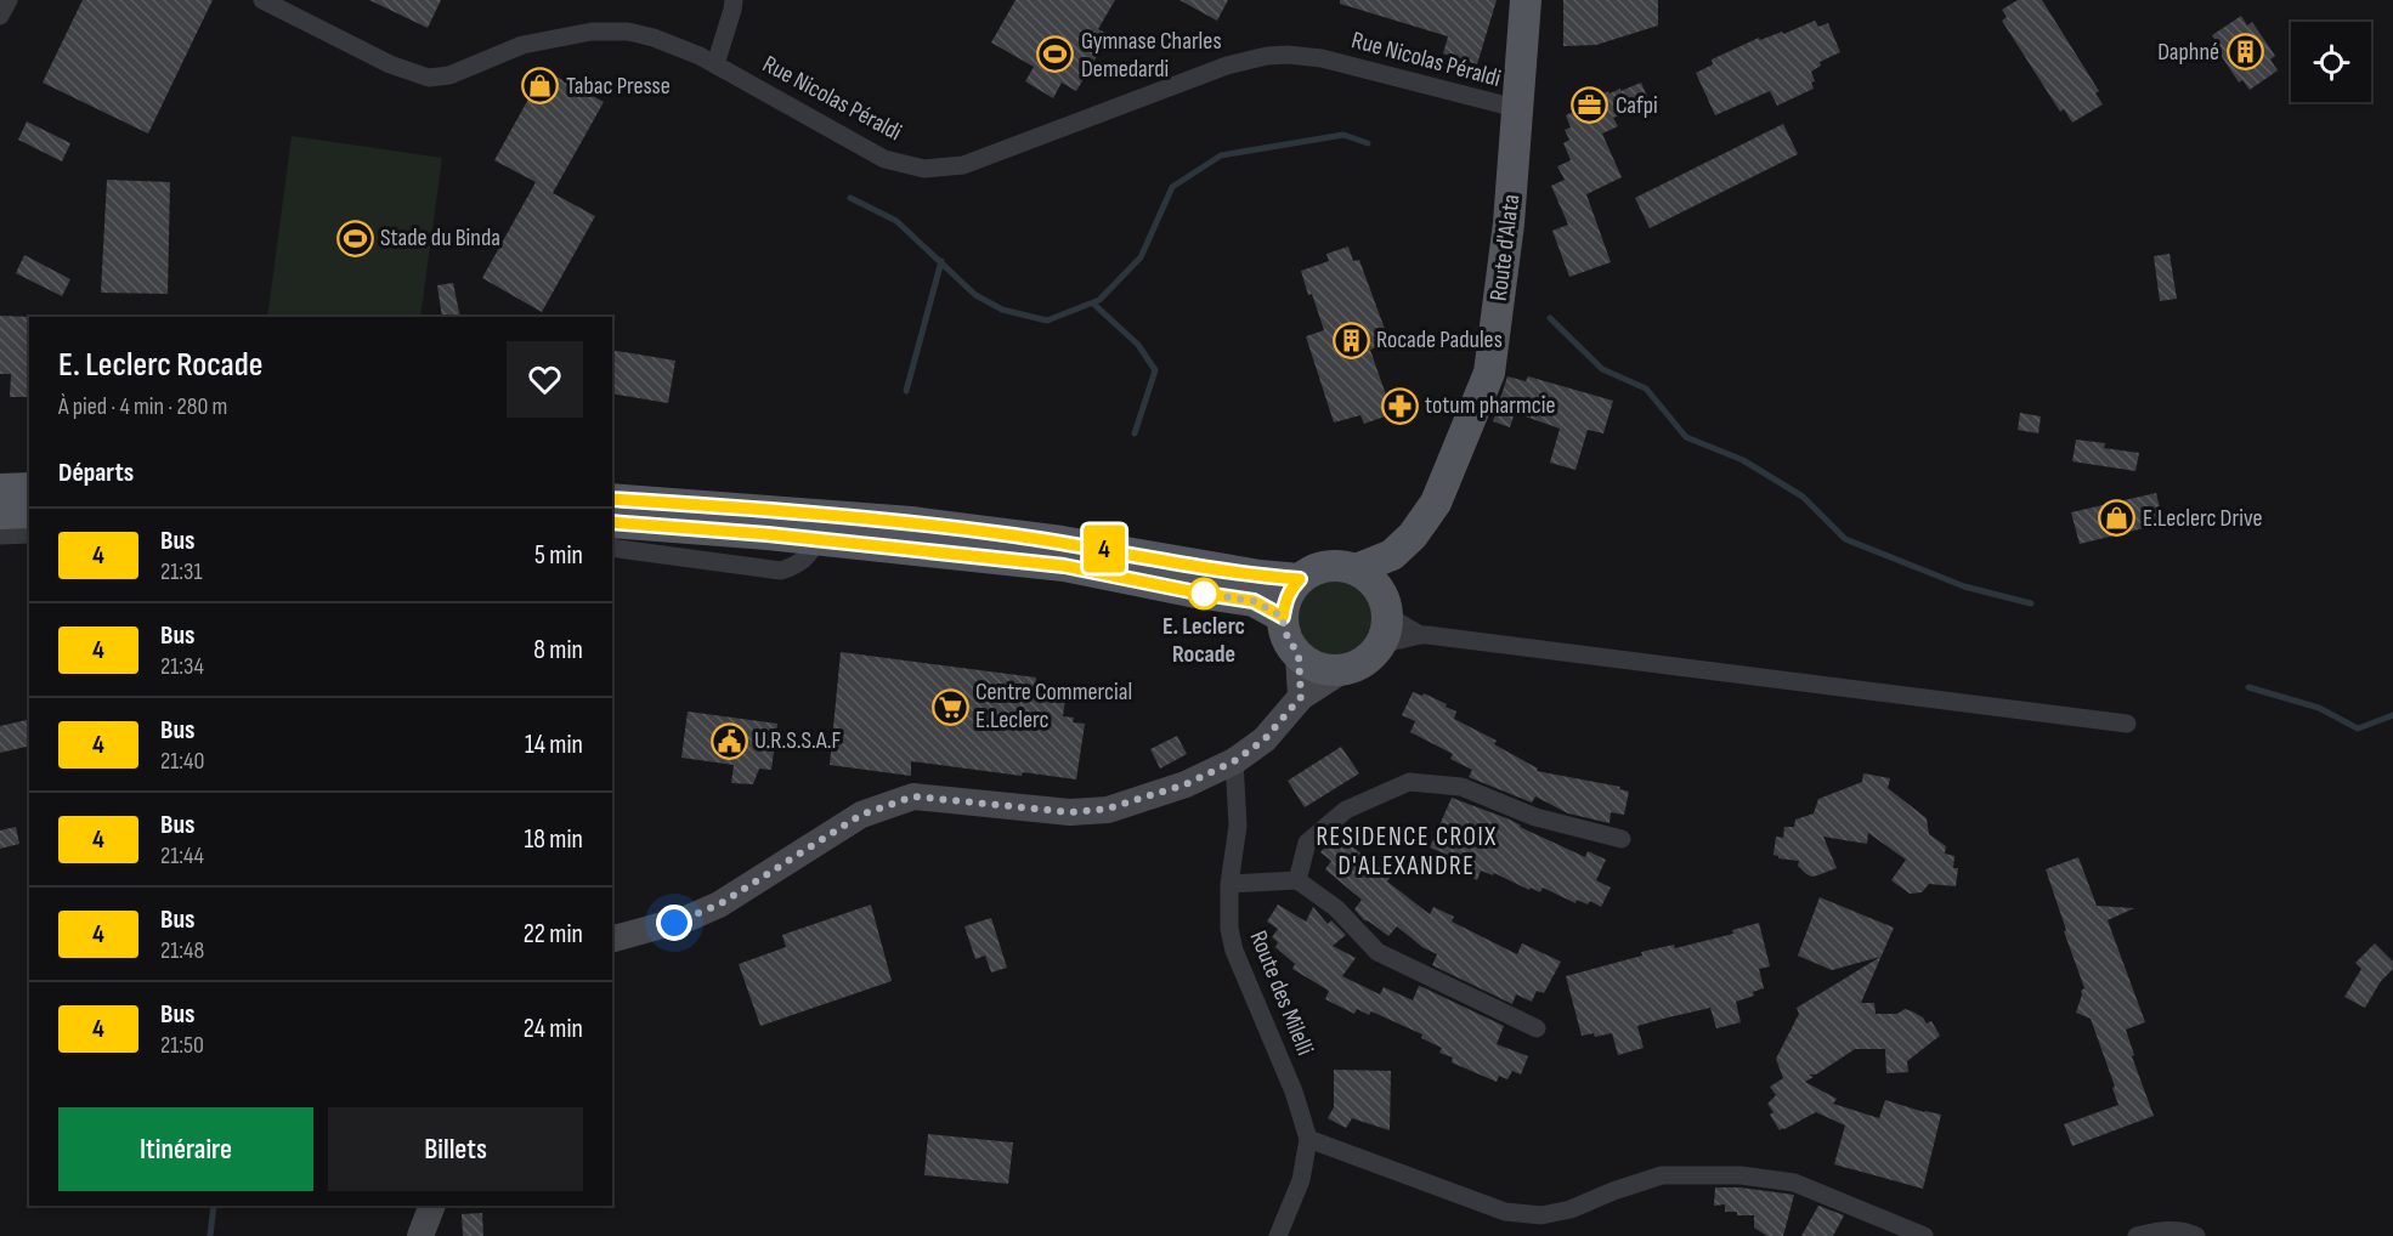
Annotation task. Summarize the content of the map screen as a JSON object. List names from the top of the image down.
{
  "streets": {
    "main road": ["Route d'Alata"],
    "street": ["Rue Nicolas Péraldi", "Route des Milelli"]
  },
  "crossings": [
    ["Rue Nicolas Péraldi", "Route d'Alata"]
  ],
  "districts": ["RESIDENCE CROIX D'ALEXANDRE"],
  "places": {
    "building": ["Daphné", "Rocade Padules"],
    "sports": ["Gymnase Charles Demedardi", "Stade du Binda"],
    "shop": ["Tabac Presse", "E.Leclerc Drive"],
    "office": ["Cafpi"],
    "pharmacy": ["totum pharmcie"],
    "other": ["E. Leclerc Rocade"],
    "supermarket": ["Centre Commercial E.Leclerc"],
    "public building": ["U.R.S.S.A.F"]
  },
  "lines": ["bus line 4"],
  "page": {
    "on_map": "4",
    "heading": [
      ["E. Leclerc Rocade", "À pied · 4 min · 280 m"],
      "Départs"
    ],
    "list": [
      {
        "mark": "4",
        "name": "Bus",
        "note": "21:31",
        "value": "5 min"
      },
      {
        "mark": "4",
        "name": "Bus",
        "note": "21:34",
        "value": "8 min"
      },
      {
        "mark": "4",
        "name": "Bus",
        "note": "21:40",
        "value": "14 min"
      },
      {
        "mark": "4",
        "name": "Bus",
        "note": "21:44",
        "value": "18 min"
      },
      {
        "mark": "4",
        "name": "Bus",
        "note": "21:48",
        "value": "22 min"
      },
      {
        "mark": "4",
        "name": "Bus",
        "note": "21:50",
        "value": "24 min"
      }
    ],
    "buttons": ["Itinéraire", "Billets"]
  }
}
